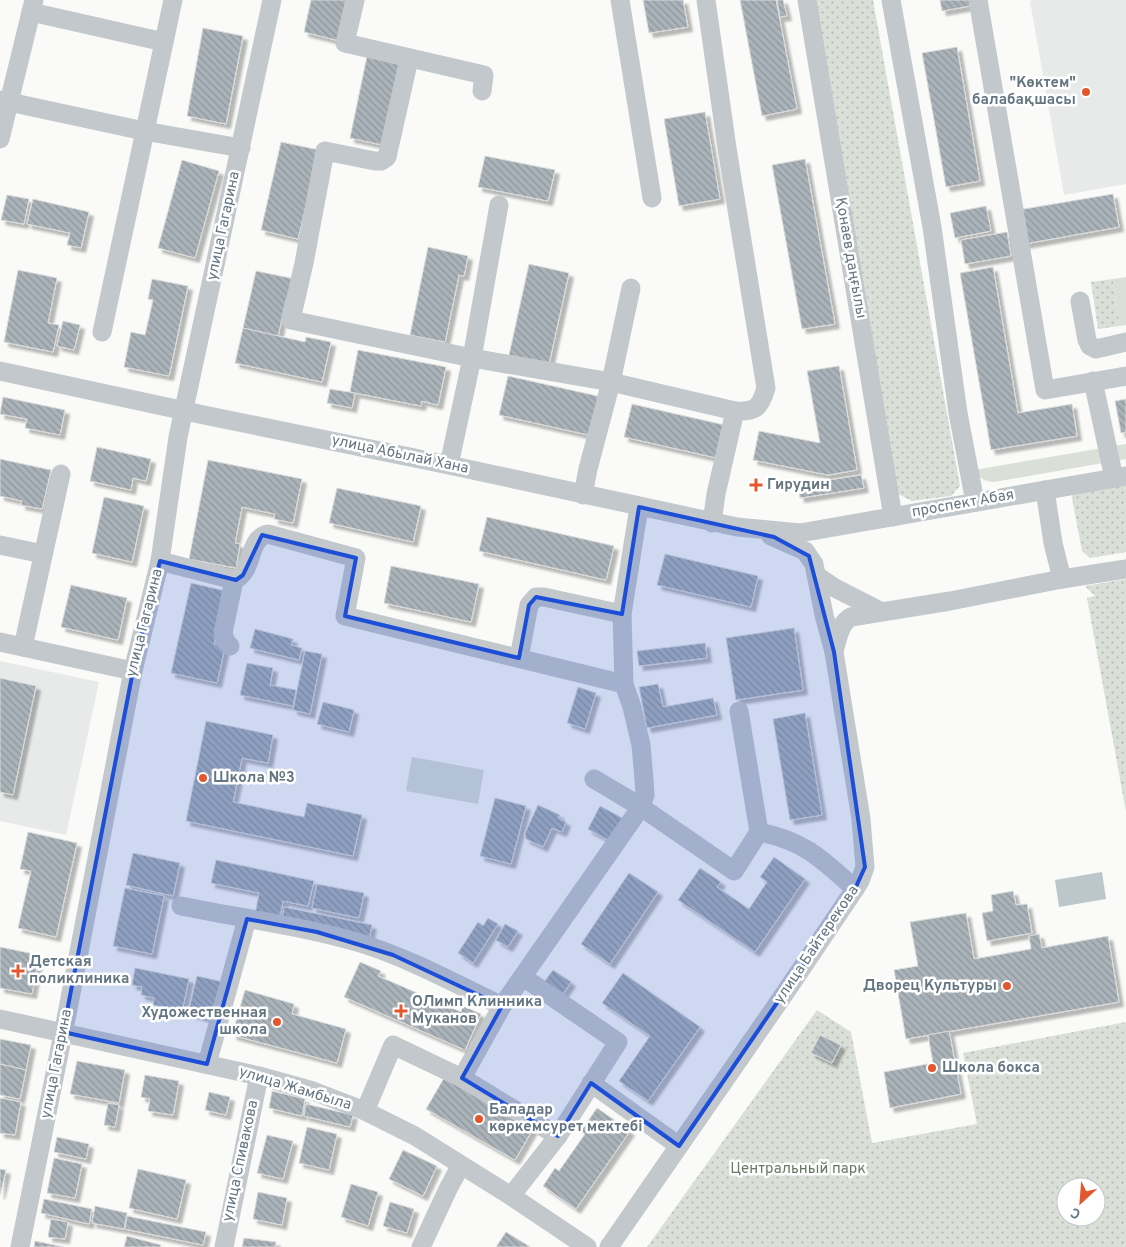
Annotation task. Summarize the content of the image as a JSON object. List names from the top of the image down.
{
  "streets": {
    "street": [
      "улица Гагарина",
      "Қонаев даңғылы",
      "улица Абылай Хана",
      "проспект Абая",
      "улица Байтерекова",
      "улица Жамбыла",
      "улица Спивакова"
    ]
  },
  "crossings": [
    ["улица Гагарина", "улица Абылай Хана"],
    ["улица Гагарина", "улица Жамбыла"],
    ["Қонаев даңғылы", "проспект Абая"],
    ["улица Абылай Хана", "проспект Абая"],
    ["улица Абылай Хана", "улица Байтерекова"],
    ["улица Жамбыла", "улица Спивакова"]
  ],
  "parks": ["Центральный парк"],
  "places": {
    "other": [
      "\"Көктем\" балабақшасы",
      "Школа №3",
      "Дворец Культуры",
      "Художественная школа",
      "Школа бокса",
      "Баладар көркемсурет мектебі"
    ],
    "health": ["Гирудин", "Детская поликлиника", "ОЛимп Клинника Муканов"]
  },
  "north": "bottom left"
}
